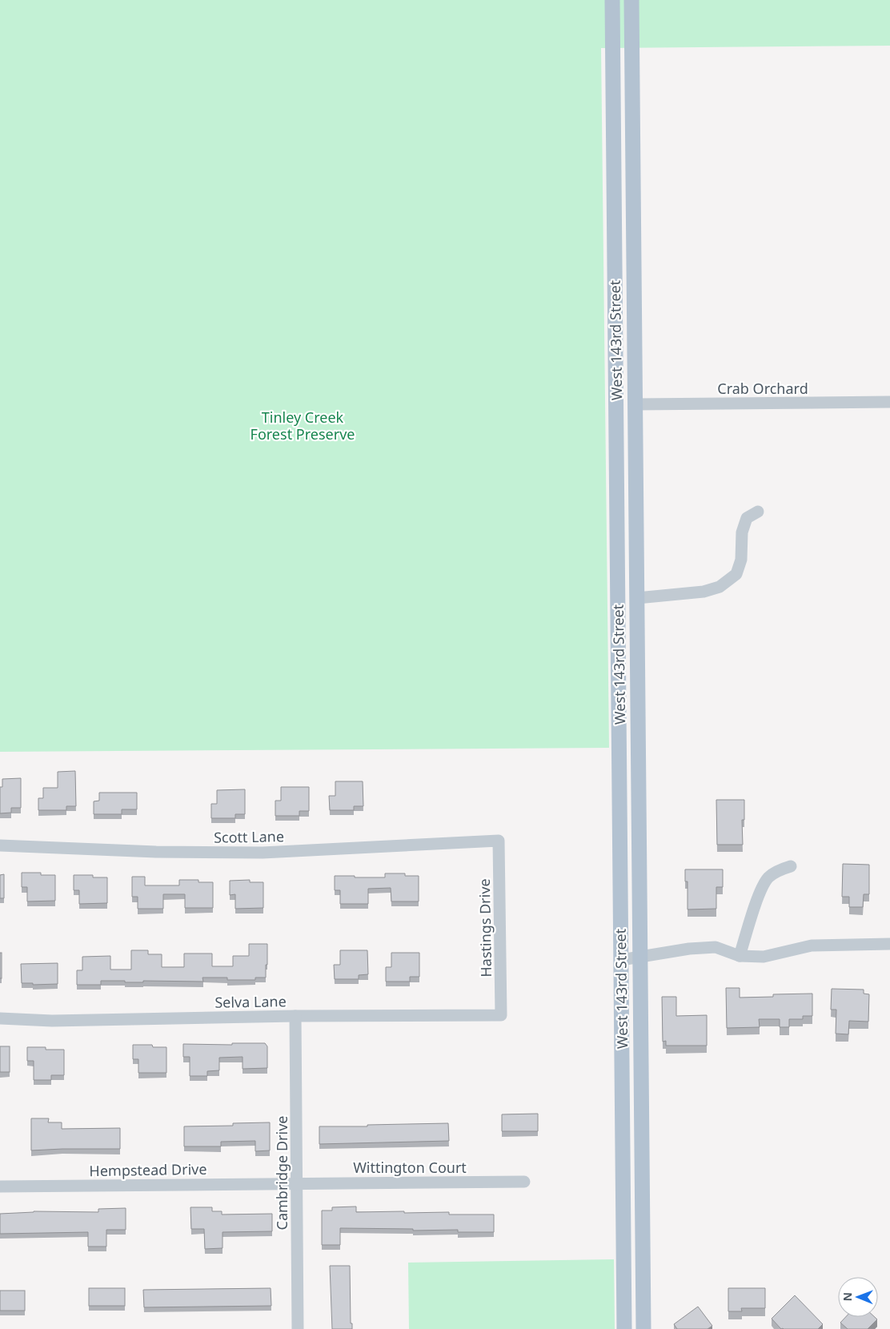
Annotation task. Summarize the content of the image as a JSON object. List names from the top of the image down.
{
  "streets": {
    "main road": ["West 143rd Street"],
    "street": [
      "Crab Orchard",
      "Scott Lane",
      "Hastings Drive",
      "Selva Lane",
      "Wittington Court",
      "Hempstead Drive",
      "Cambridge Drive"
    ]
  },
  "crossings": [
    ["West 143rd Street", "Crab Orchard"],
    ["Scott Lane", "Hastings Drive"],
    ["Hastings Drive", "Selva Lane"],
    ["Selva Lane", "Cambridge Drive"],
    ["Wittington Court", "Hempstead Drive"],
    ["Wittington Court", "Cambridge Drive"],
    ["Hempstead Drive", "Cambridge Drive"]
  ],
  "parks": ["Tinley Creek Forest Preserve"],
  "north": "left"
}
